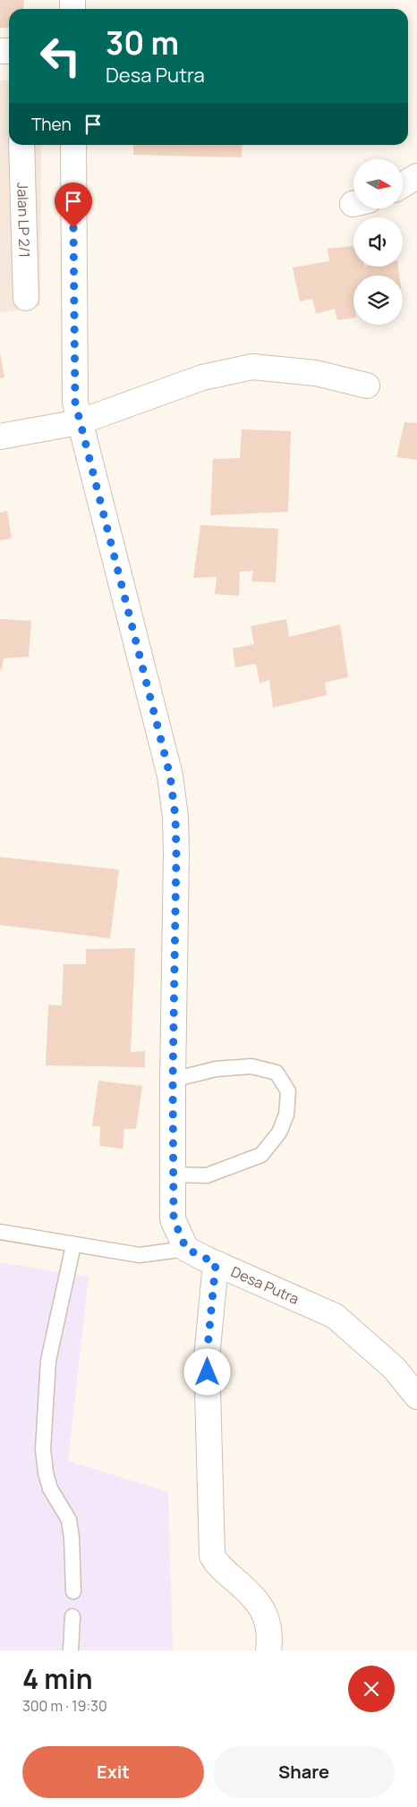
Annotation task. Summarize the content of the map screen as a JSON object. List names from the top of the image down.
{
  "streets": {
    "street": ["Jalan LP 2/1", "Desa Putra"]
  },
  "north": "right",
  "page": {
    "turn": ["30 m", "Desa Putra"],
    "then": "Then",
    "heading": ["4 min", "300 m · 19:30"],
    "buttons": ["Exit", "Share"]
  }
}
